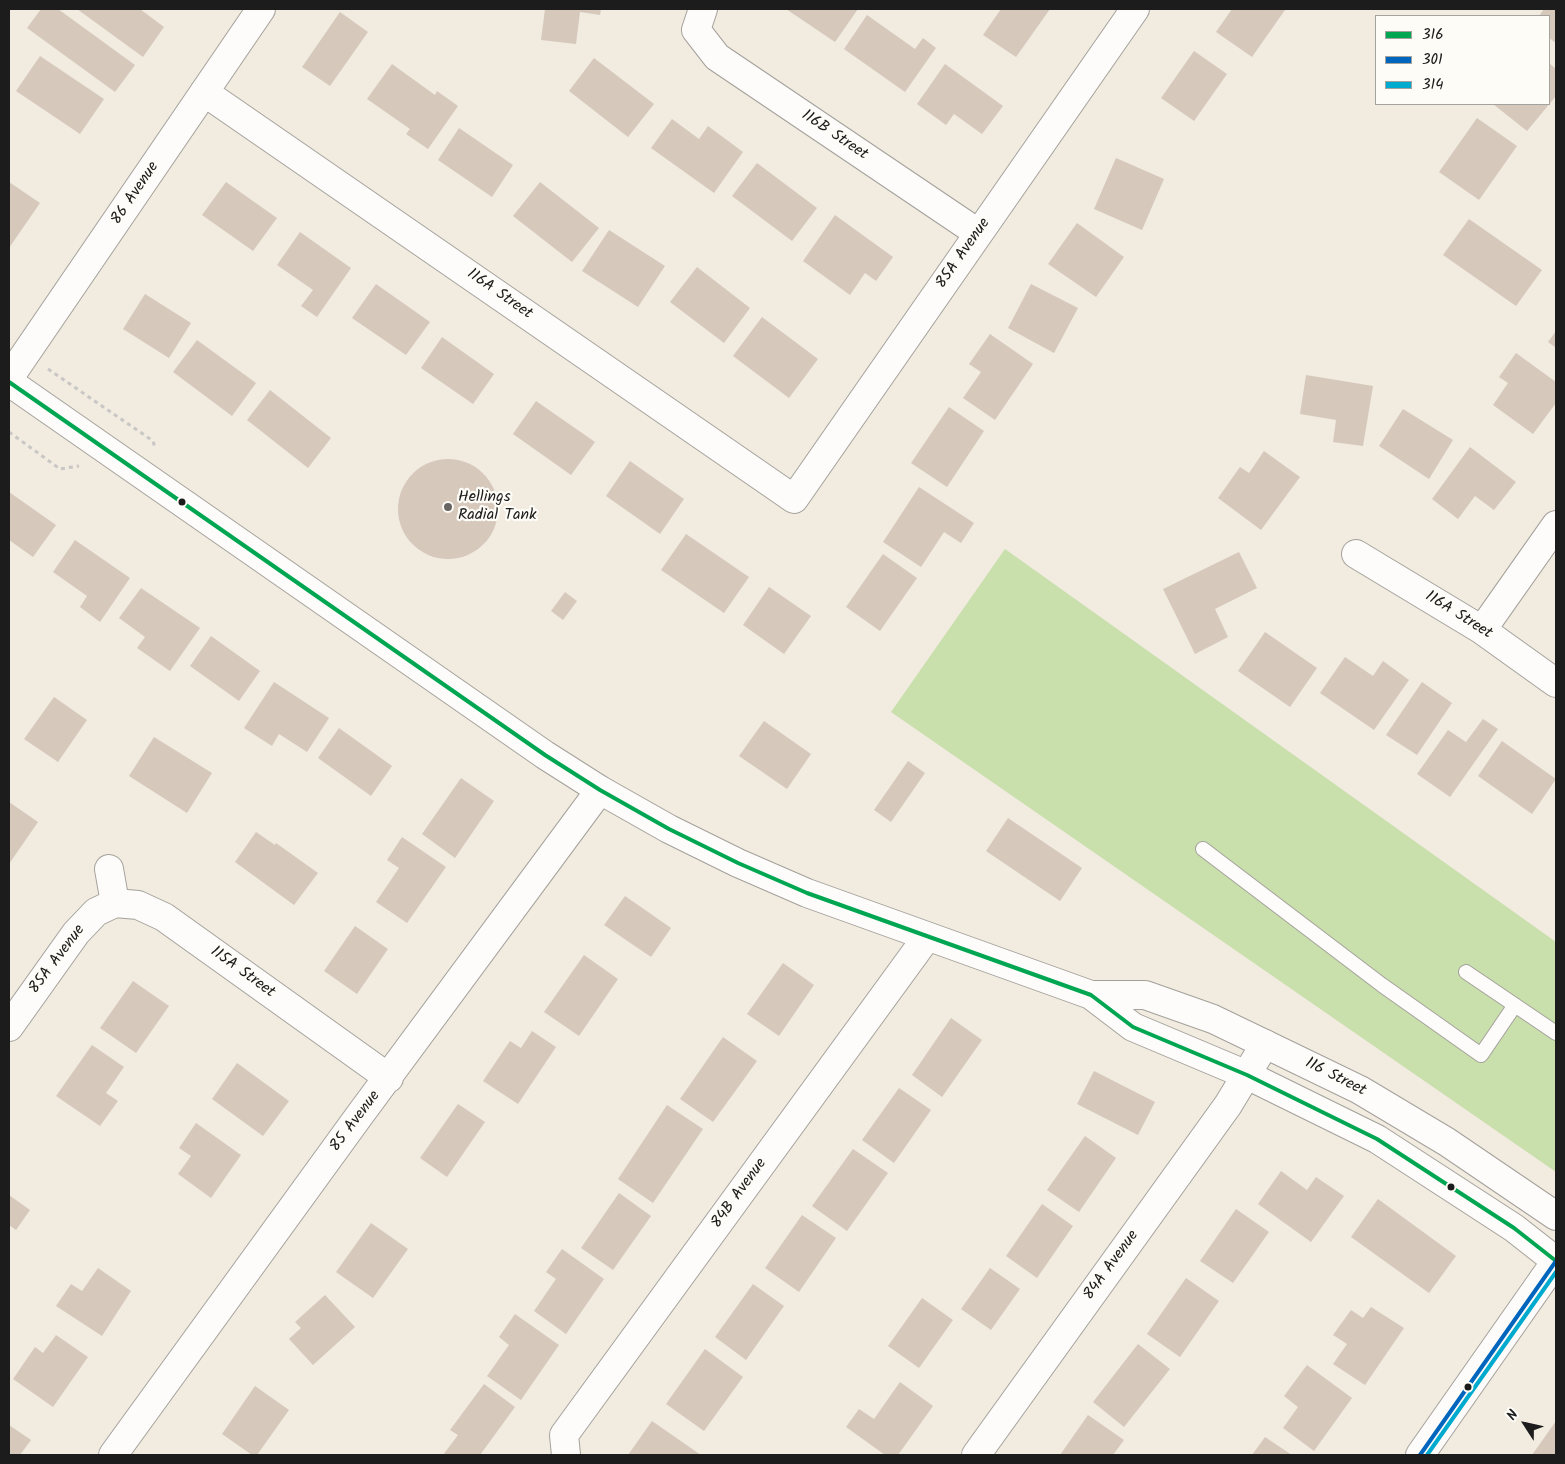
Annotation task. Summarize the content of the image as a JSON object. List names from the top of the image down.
{
  "streets": {
    "street": [
      "116B Street",
      "86 Avenue",
      "85A Avenue",
      "116A Street",
      "115A Street",
      "116 Street",
      "85 Avenue",
      "84B Avenue",
      "84A Avenue"
    ]
  },
  "crossings": [
    ["116B Street", "85A Avenue"],
    ["86 Avenue", "116A Street"],
    ["85A Avenue", "116A Street"],
    ["85A Avenue", "115A Street"],
    ["115A Street", "85 Avenue"],
    ["116 Street", "85 Avenue"],
    ["116 Street", "84B Avenue"],
    ["116 Street", "84A Avenue"]
  ],
  "places": ["Hellings Radial Tank"],
  "lines": ["transit line 316", "transit line 301", "transit line 314"],
  "legend": ["316", "301", "314"],
  "north": "top left"
}
